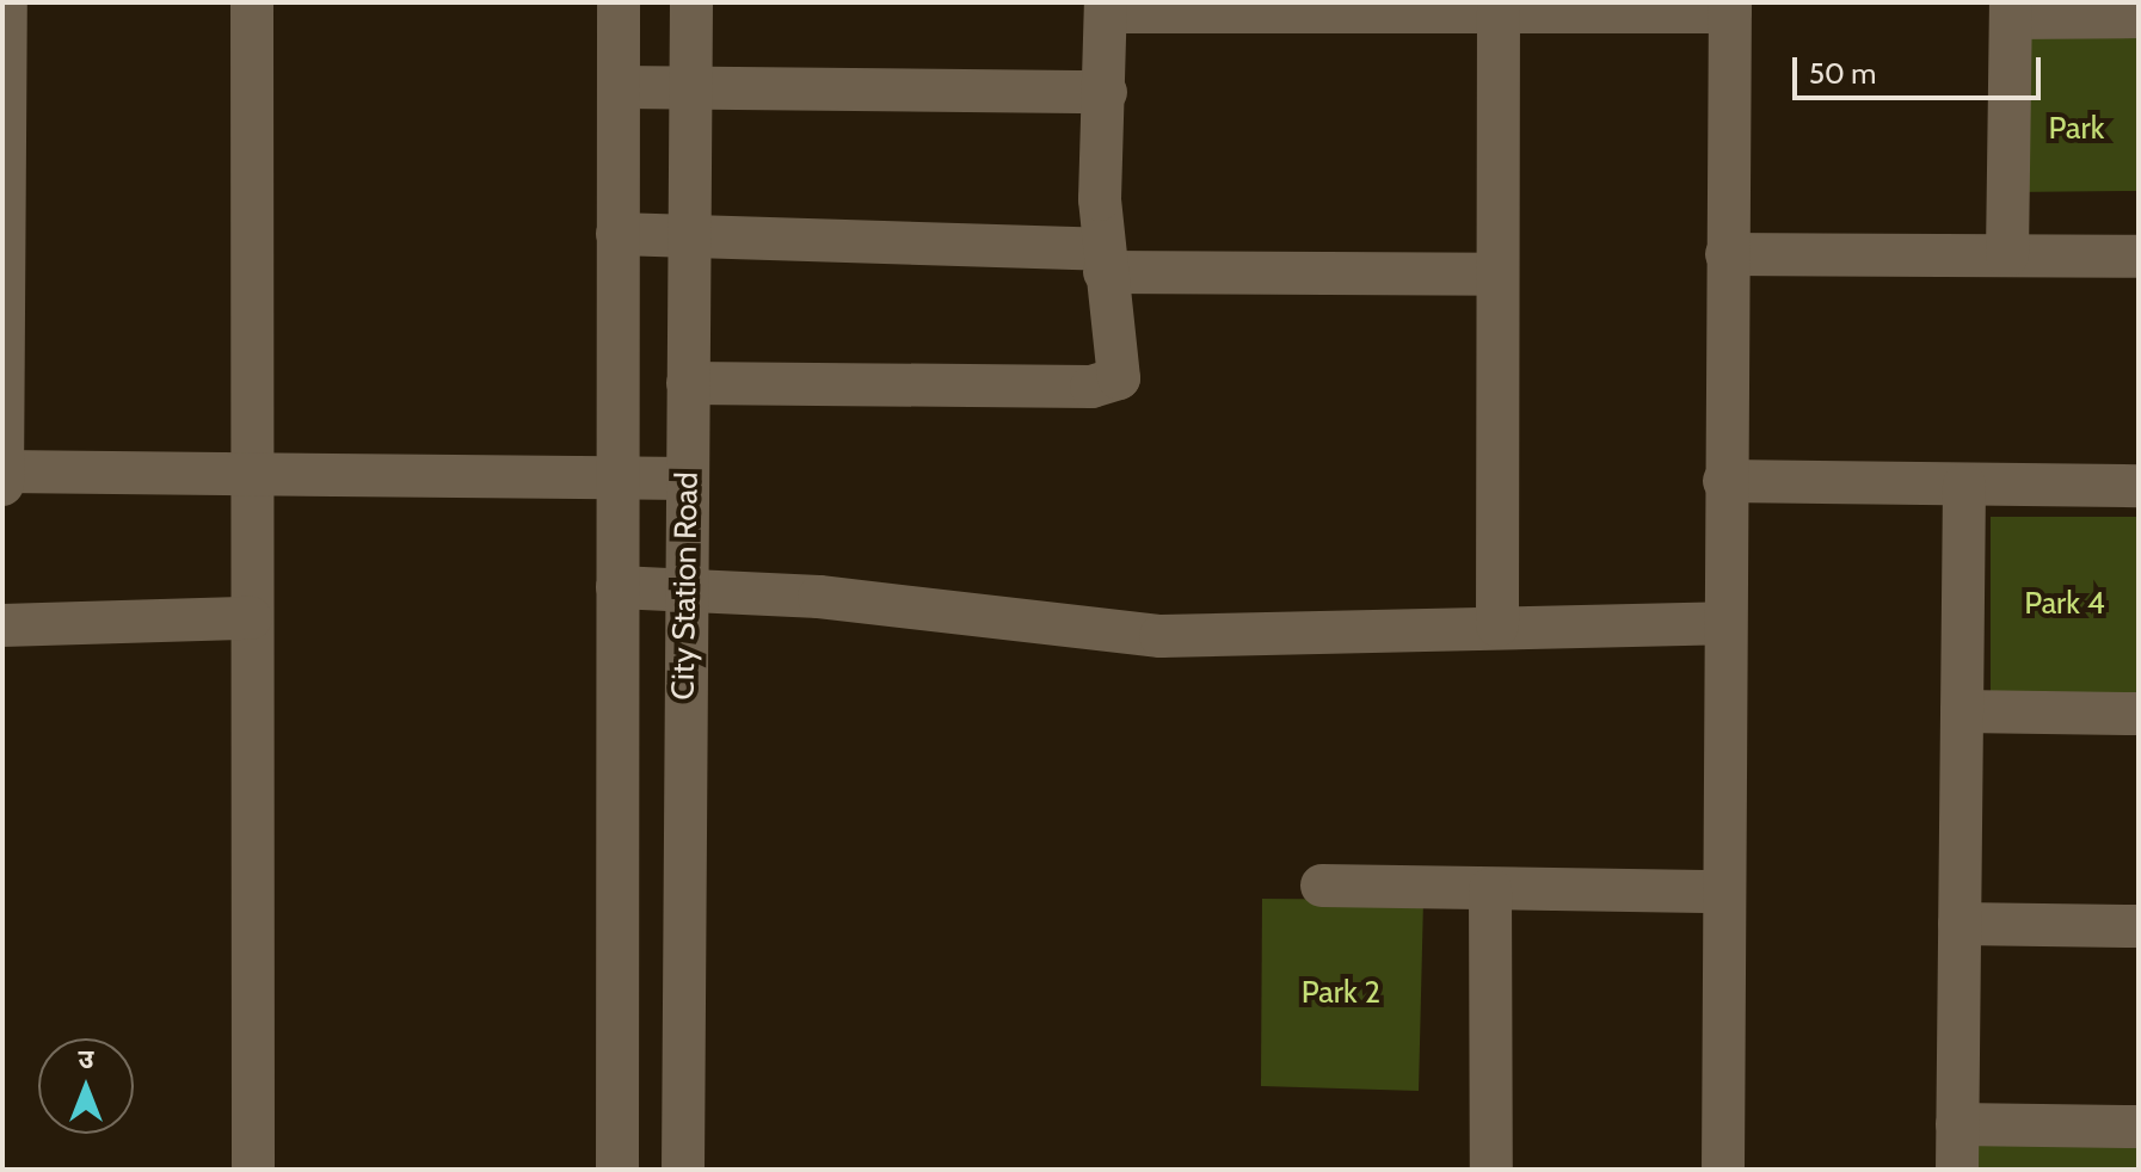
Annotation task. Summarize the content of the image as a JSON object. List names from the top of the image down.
{
  "streets": {
    "street": ["City Station Road"]
  },
  "parks": ["Park", "Park 4", "Park 2"],
  "scale_bar": "50 m",
  "north": "top"
}
